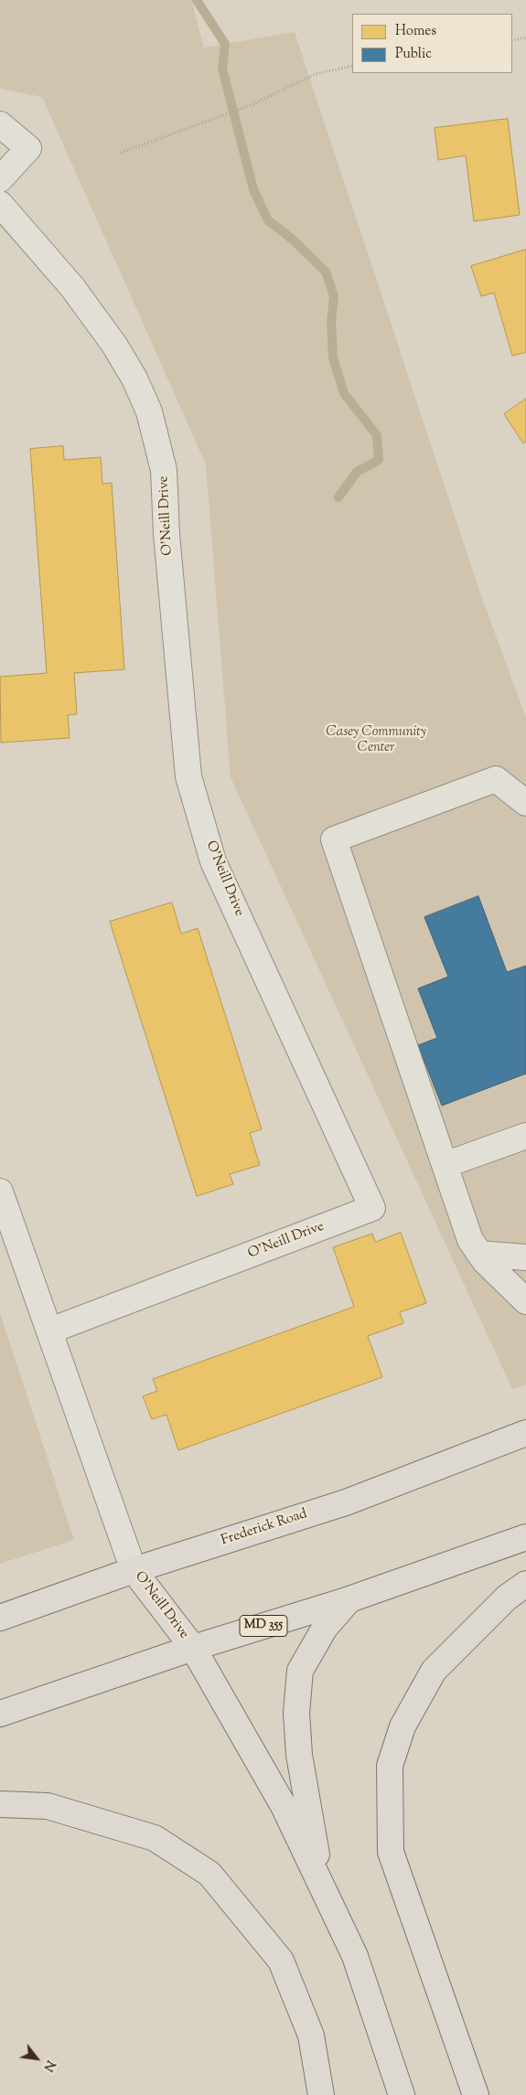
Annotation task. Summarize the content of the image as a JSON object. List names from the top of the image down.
{
  "streets": {
    "main road": ["O'Neill Drive", "Frederick Road", "MD 355"]
  },
  "crossings": [
    ["O'Neill Drive", "Frederick Road"],
    ["O'Neill Drive", "MD 355"]
  ],
  "parks": ["Casey Community Center"],
  "legend": ["Homes", "Public"],
  "north": "bottom right"
}
